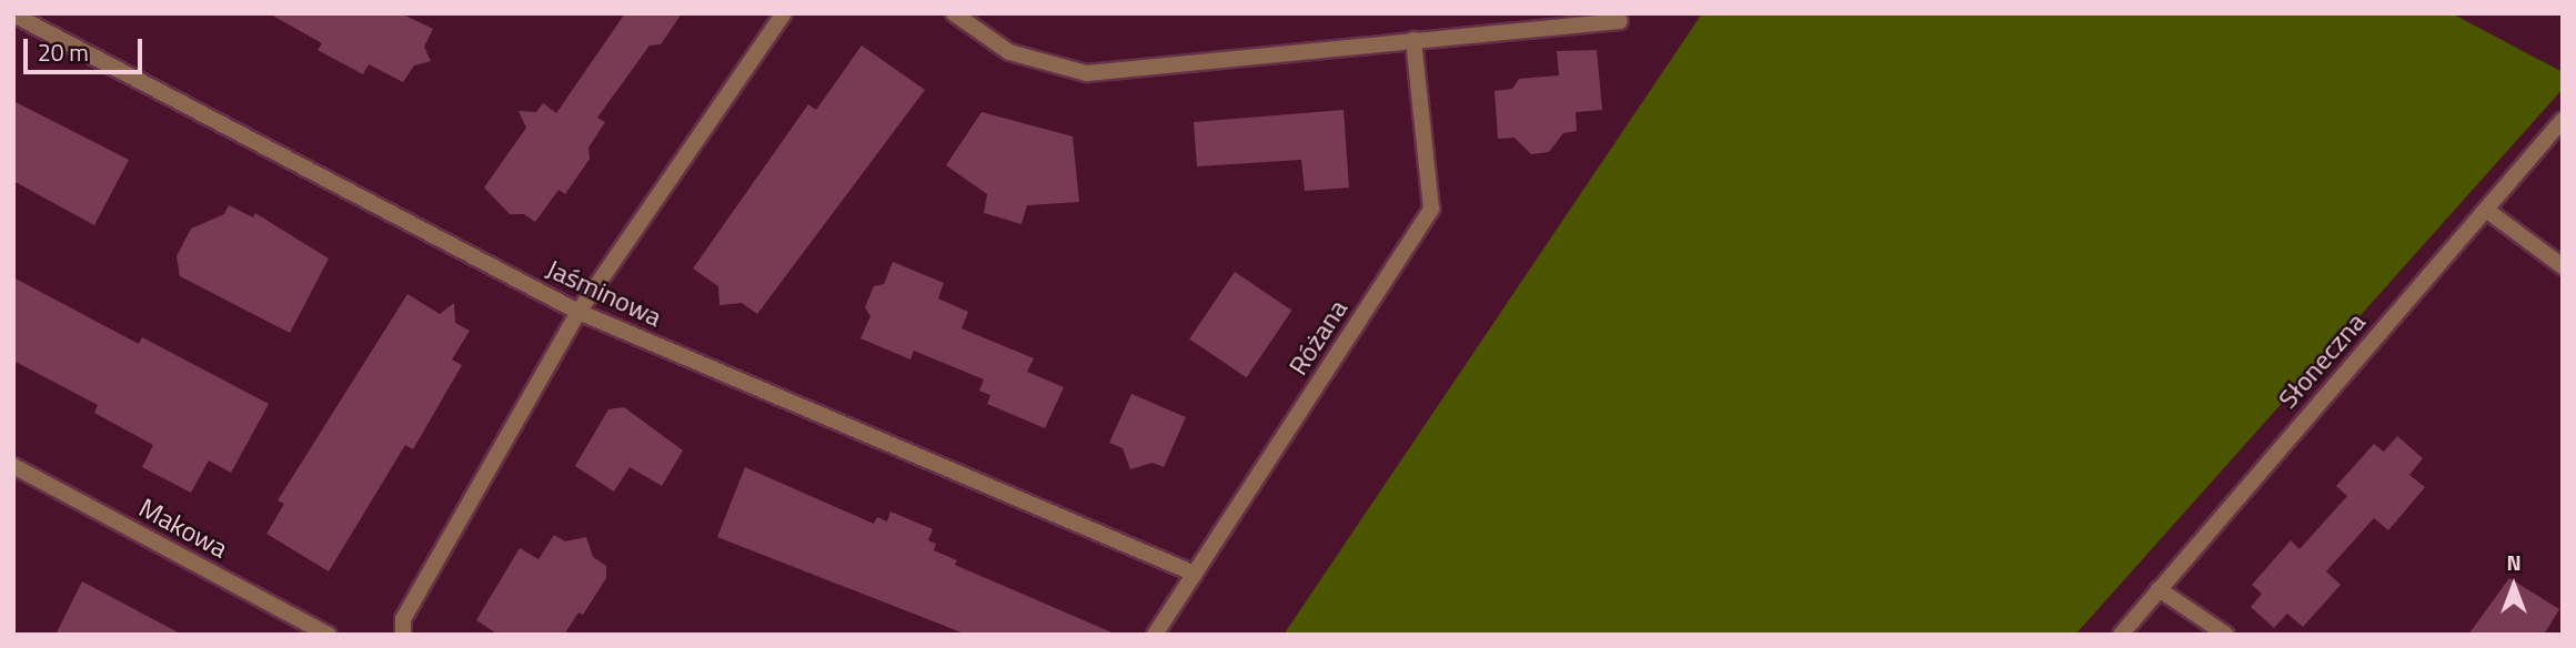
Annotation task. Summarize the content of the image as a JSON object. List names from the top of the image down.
{
  "streets": {
    "street": [
      "Jaśminowa",
      "Różana",
      "Słoneczna",
      "Makowa"
    ]
  },
  "crossings": [
    ["Jaśminowa", "Różana"]
  ],
  "scale_bar": "20 m",
  "north": "top"
}
